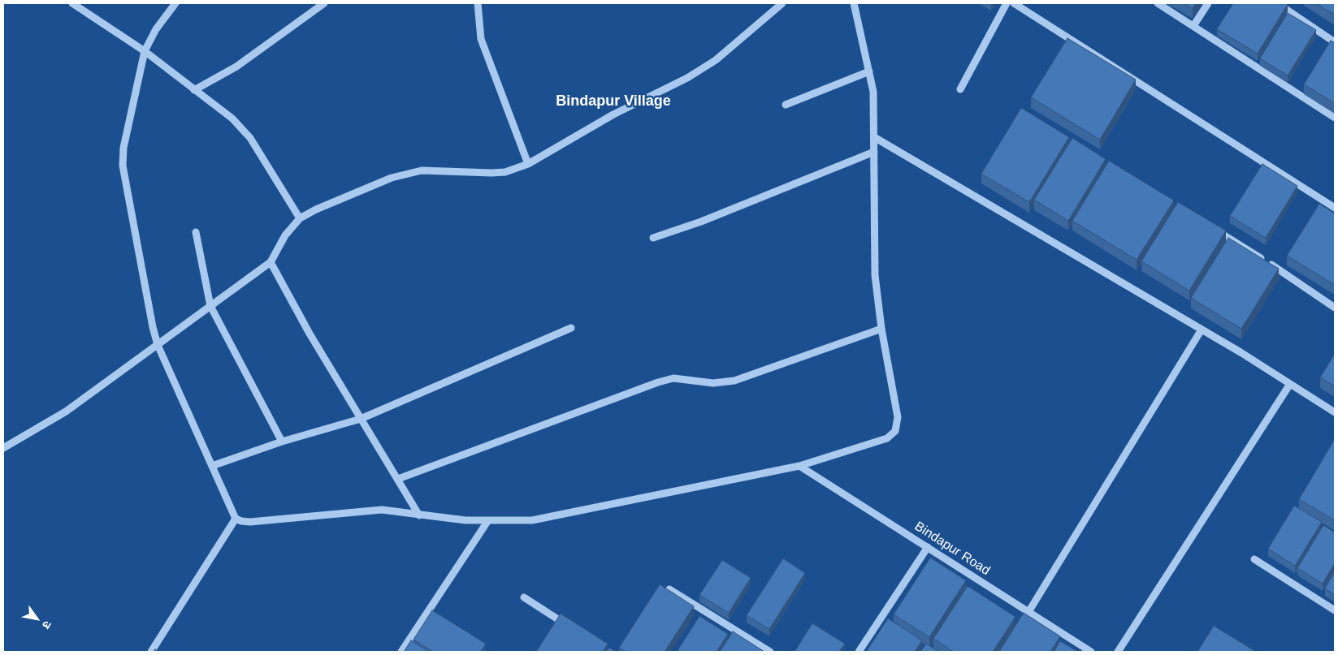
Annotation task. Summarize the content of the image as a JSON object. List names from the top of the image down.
{
  "streets": {
    "street": ["Bindapur Road"]
  },
  "districts": ["Bindapur Village"],
  "north": "bottom right"
}
